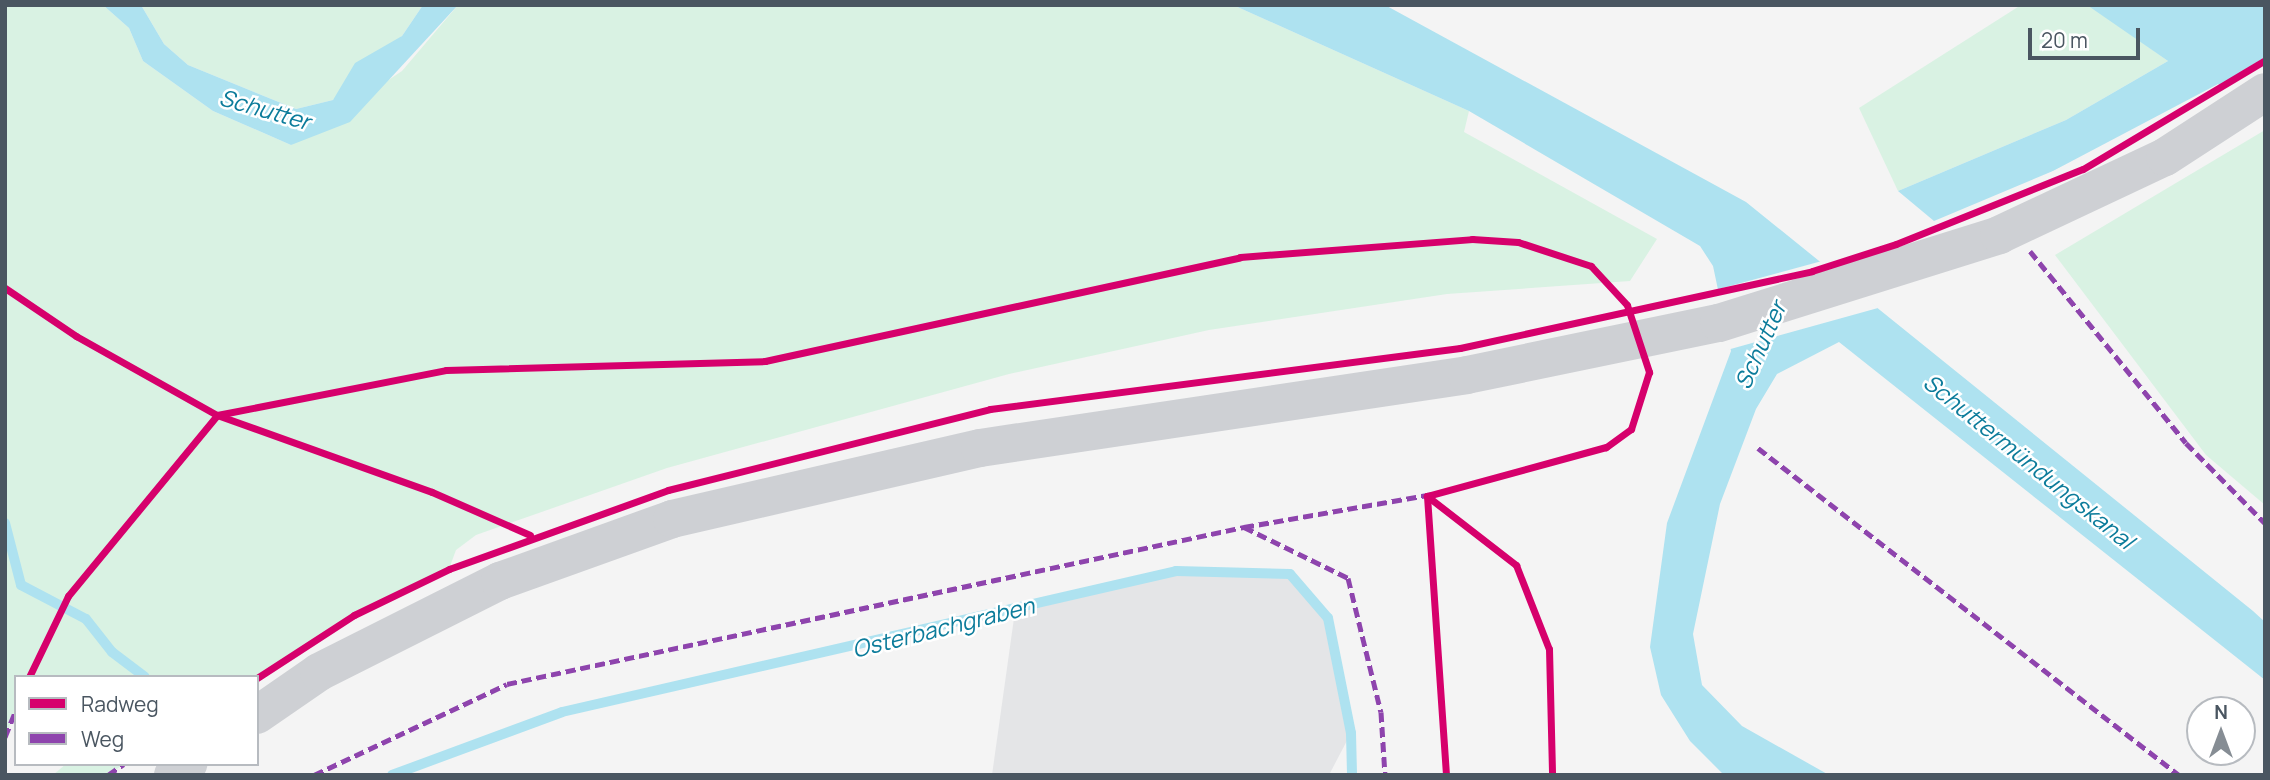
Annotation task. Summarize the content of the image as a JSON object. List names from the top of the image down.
{
  "water": ["Schutter", "Schuttermündungskanal", "Osterbachgraben"],
  "legend": ["Radweg", "Weg"],
  "scale_bar": "20 m",
  "north": "top"
}
